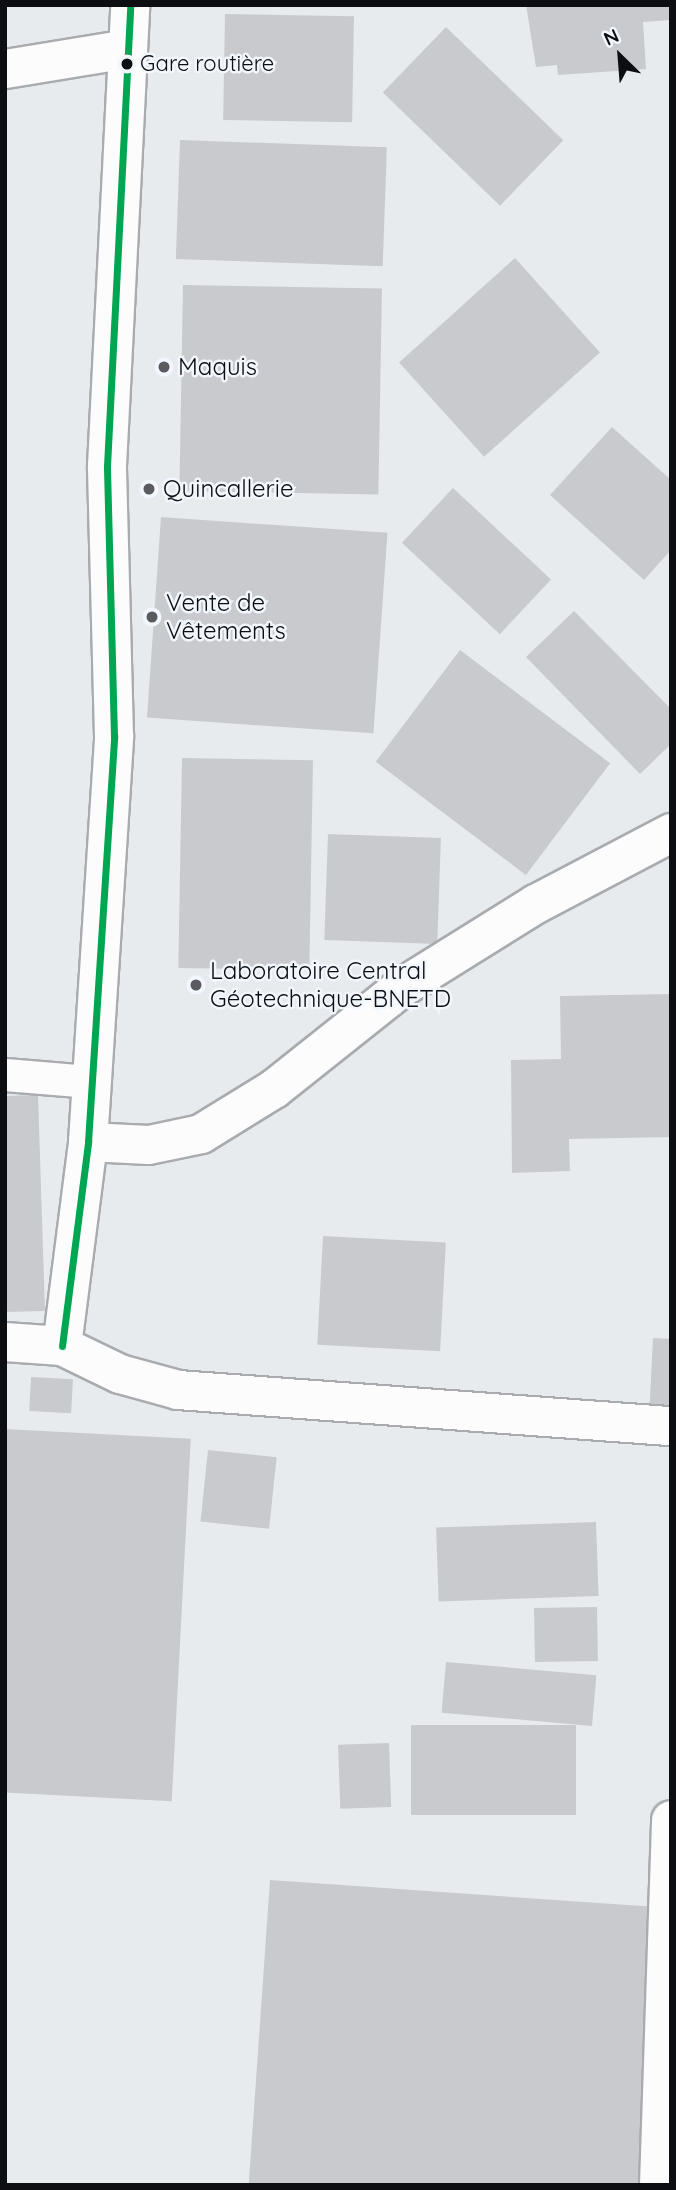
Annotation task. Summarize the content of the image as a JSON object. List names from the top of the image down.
{
  "places": [
    "Gare routière",
    "Maquis",
    "Quincallerie",
    "Vente de Vêtements",
    "Laboratoire Central Géotechnique-BNETD"
  ],
  "north": "top left"
}
